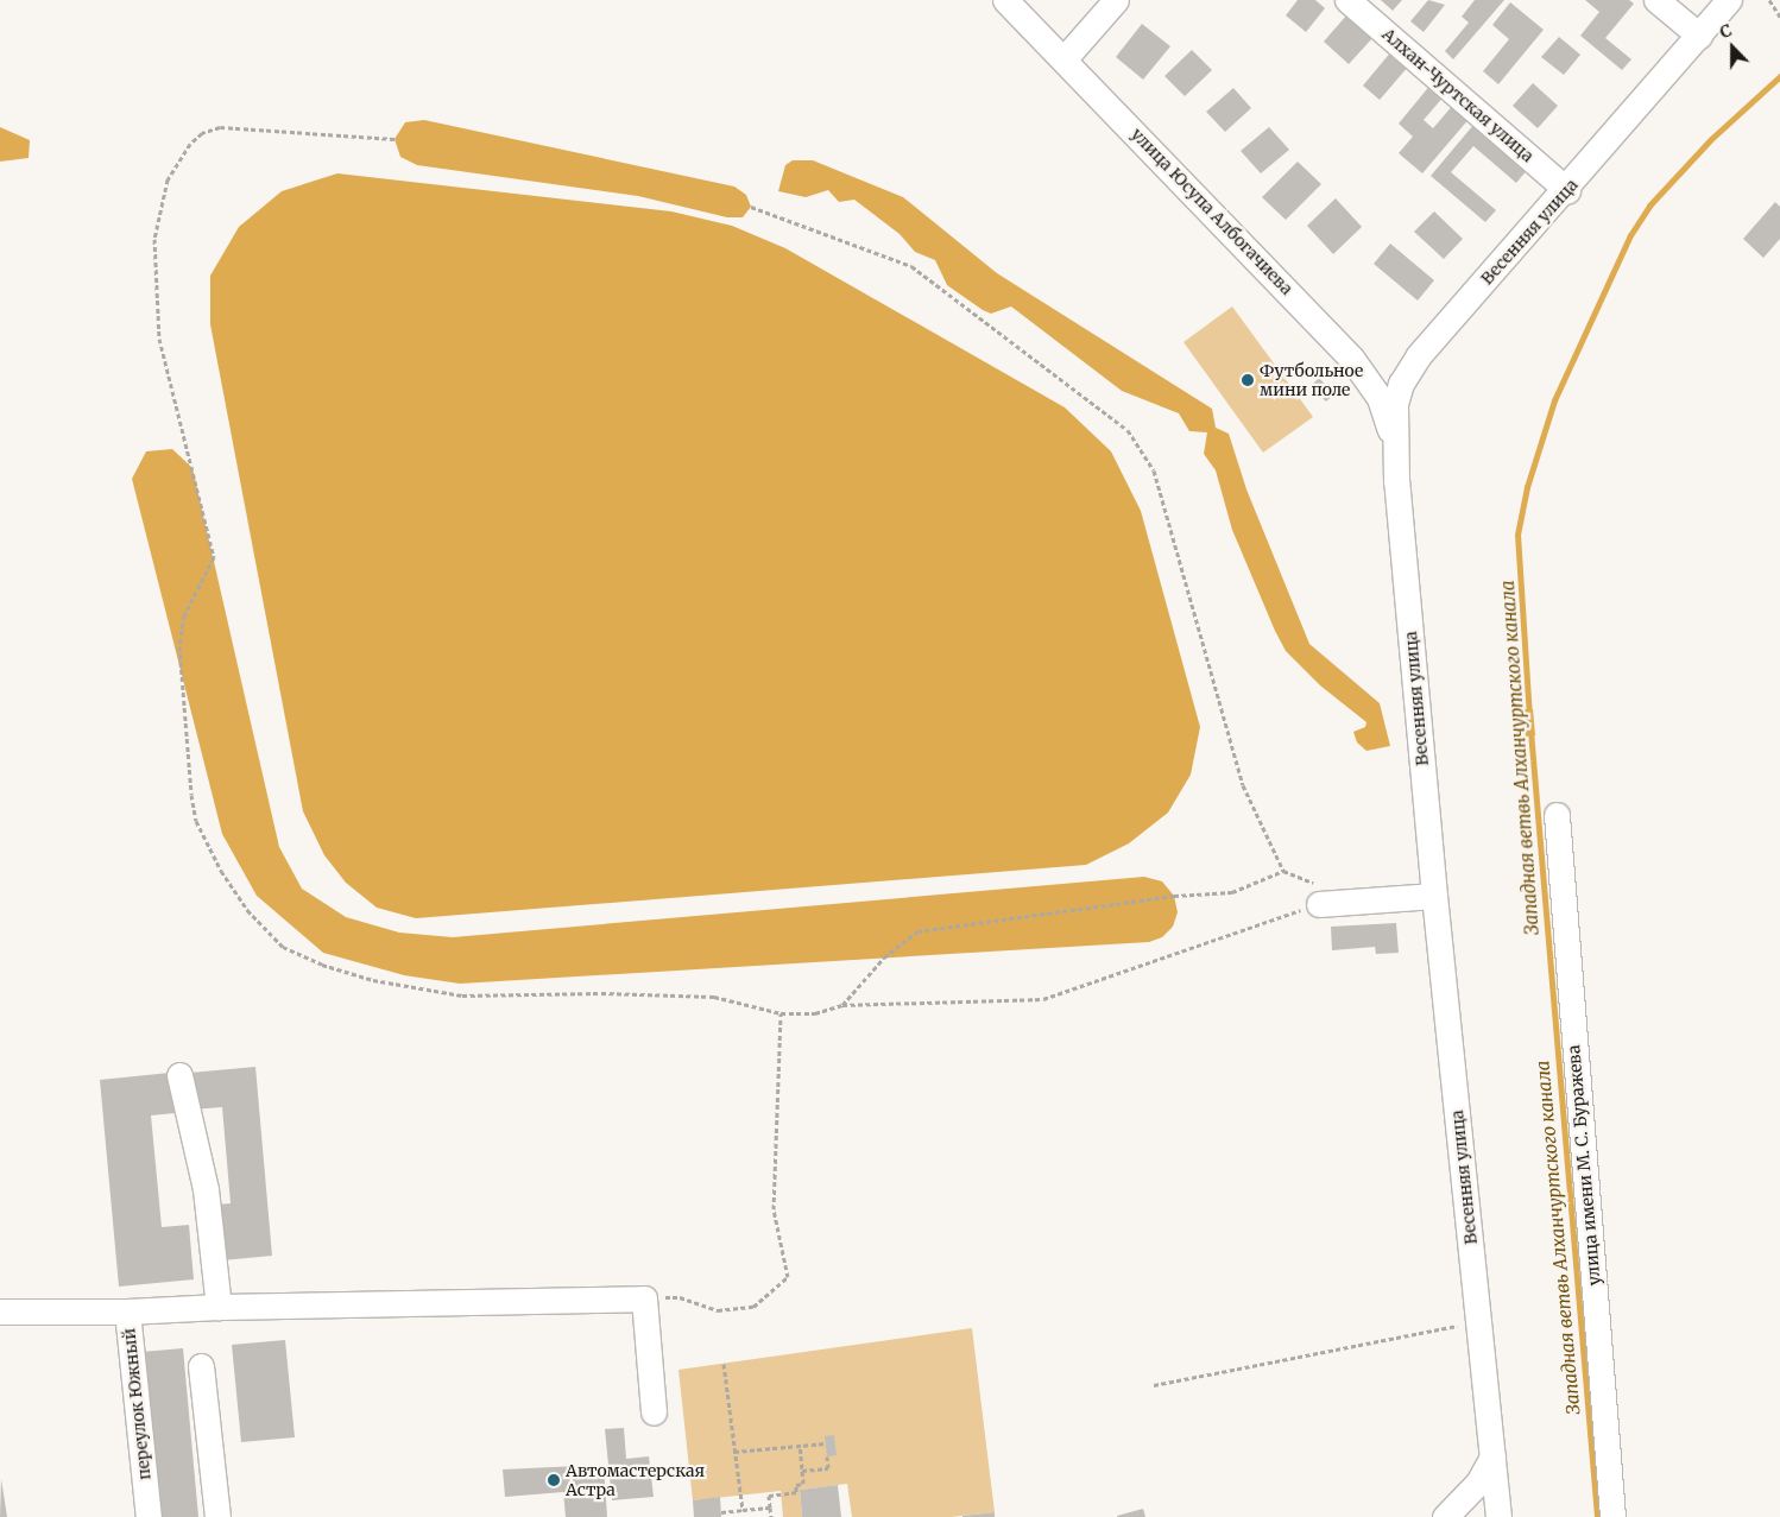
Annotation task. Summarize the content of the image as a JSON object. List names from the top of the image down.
{
  "streets": {
    "street": [
      "Алхан-Чуртская улица",
      "улица Юсупа Албогачиева",
      "Весенняя улица",
      "улица имени М. С. Буражева",
      "переулок Южный"
    ]
  },
  "crossings": [
    ["Алхан-Чуртская улица", "Весенняя улица"],
    ["улица Юсупа Албогачиева", "Весенняя улица"]
  ],
  "water": ["Западная ветвь Алханчуртского канала"],
  "places": ["Футбольное мини поле", "Автомастерская Астра"],
  "north": "top"
}
